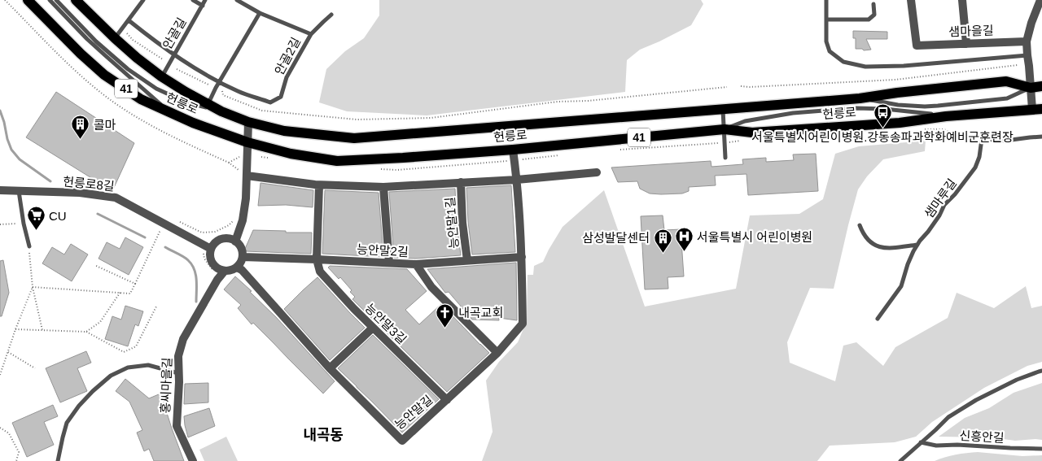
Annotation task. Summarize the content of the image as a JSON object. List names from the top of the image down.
{
  "streets": {
    "main road": ["41", "헌릉로"],
    "street": [
      "샘마을길",
      "헌릉로8길",
      "능안말1길",
      "능안말2길",
      "능안말3길",
      "홍씨마을길",
      "능안말길"
    ],
    "lane": [
      "안골길",
      "안골2길",
      "샘마루길",
      "신흥안길"
    ]
  },
  "crossings": [
    ["안골길", "안골2길"],
    ["안골길", "헌릉로"],
    ["헌릉로", "능안말길"],
    ["헌릉로8길", "능안말2길"],
    ["헌릉로8길", "홍씨마을길"],
    ["헌릉로8길", "능안말길"],
    ["능안말1길", "능안말2길"],
    ["능안말1길", "능안말길"],
    ["능안말2길", "능안말3길"],
    ["능안말2길", "홍씨마을길"],
    ["능안말2길", "능안말길"],
    ["능안말3길", "능안말길"],
    ["홍씨마을길", "능안말길"]
  ],
  "districts": ["내곡동"],
  "places": {
    "bus stop": ["서울특별시어린이병원.강동송파과학화예비군훈련장"],
    "building": ["콜마", "삼성발달센터"],
    "supermarket": ["CU"],
    "hospital": ["서울특별시 어린이병원"],
    "church": ["내곡교회"]
  }
}
